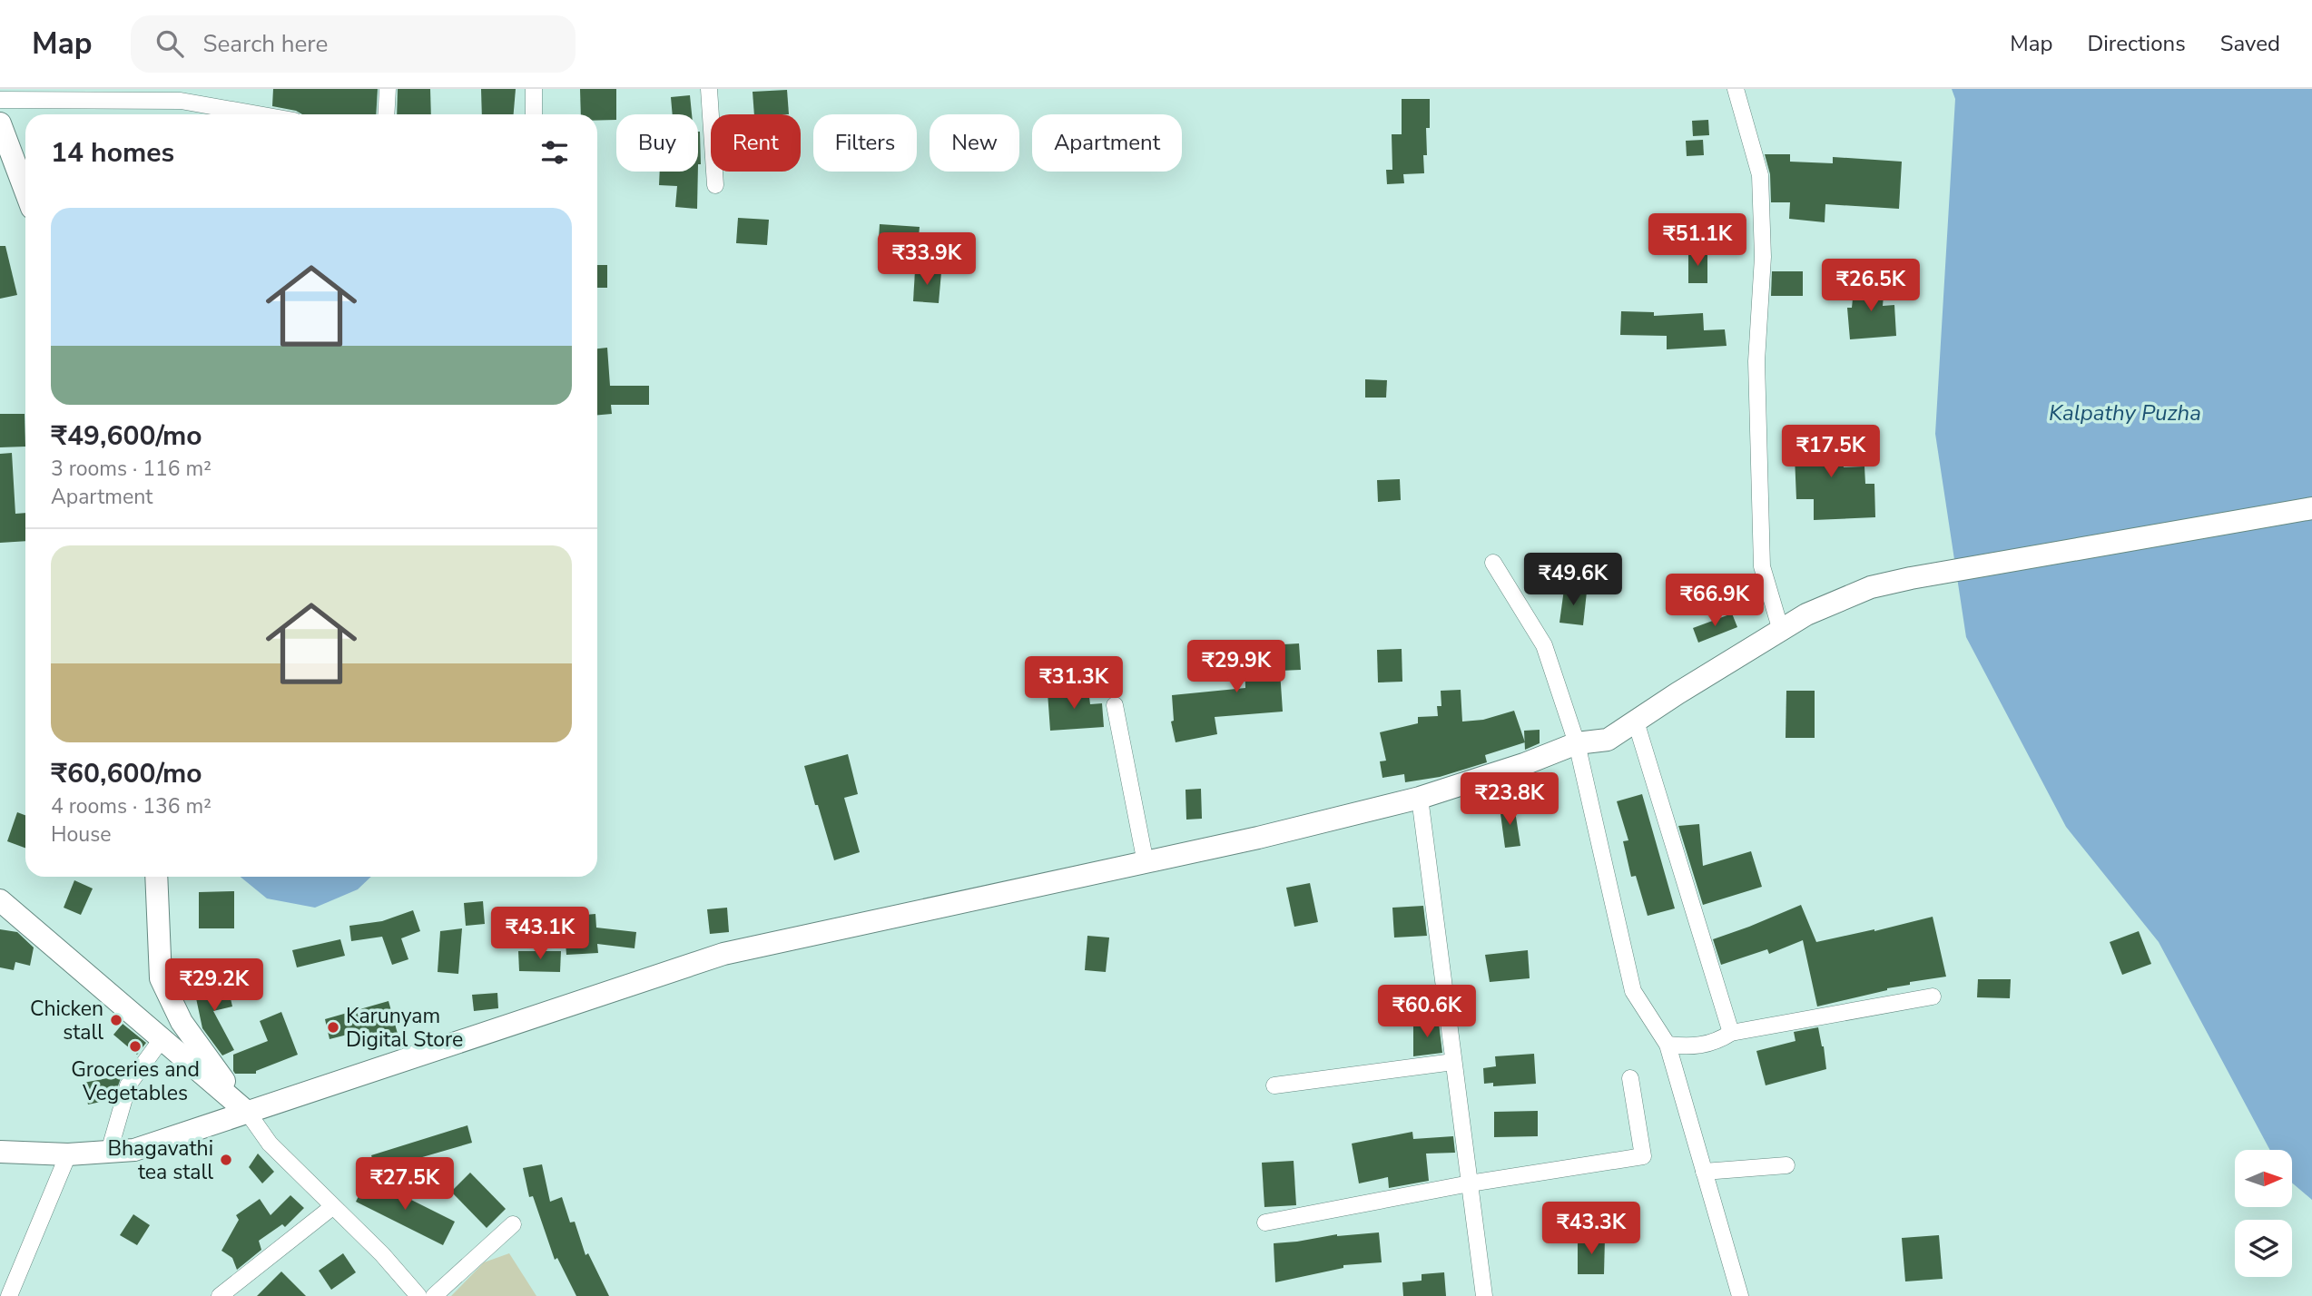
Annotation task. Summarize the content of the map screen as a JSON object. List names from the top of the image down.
{
  "water": ["Kalpathy Puzha"],
  "places": [
    "Chicken stall",
    "Karunyam Digital Store",
    "Groceries and Vegetables",
    "Bhagavathi tea stall"
  ],
  "north": "right",
  "page": {
    "header": "Map",
    "search": "Search here",
    "nav": ["Map", "Directions", "Saved"],
    "chip": [
      "Buy",
      "Rent",
      "Filters",
      "New",
      "Apartment"
    ],
    "heading": "14 homes",
    "list": [
      {
        "name": "₹49,600/mo",
        "note": "3 rooms · 116 m² · Apartment"
      },
      {
        "name": "₹60,600/mo",
        "note": "4 rooms · 136 m² · House"
      }
    ],
    "price": [
      "₹51.1K",
      "₹33.9K",
      "₹26.5K",
      "₹17.5K",
      "₹49.6K",
      "₹66.9K",
      "₹29.9K",
      "₹31.3K",
      "₹23.8K",
      "₹43.1K",
      "₹29.2K",
      "₹60.6K",
      "₹27.5K",
      "₹43.3K"
    ]
  }
}
